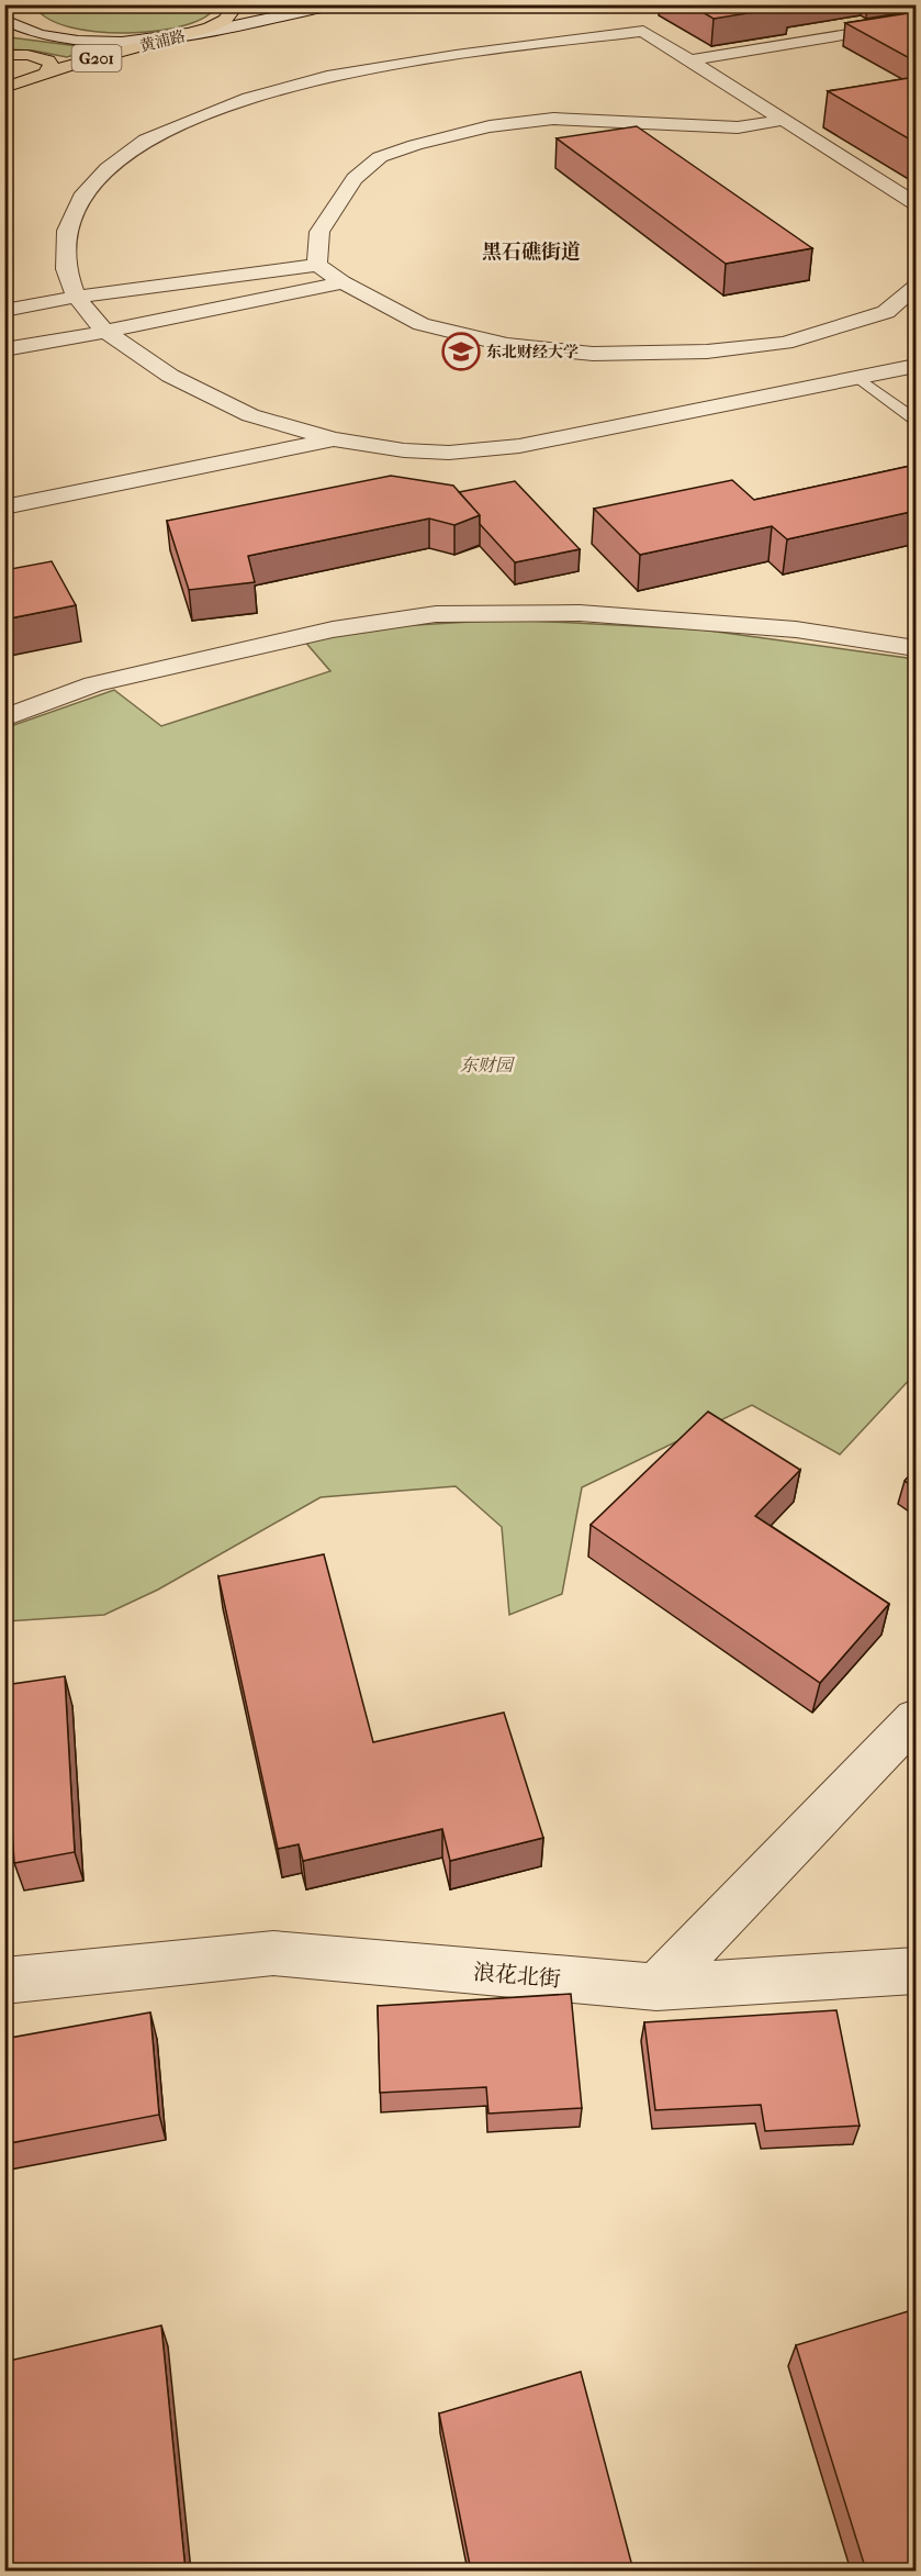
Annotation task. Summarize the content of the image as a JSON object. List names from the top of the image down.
{
  "streets": {
    "highway": ["黄浦路", "G201"],
    "street": ["浪花北街"]
  },
  "districts": ["黑石礁街道"],
  "parks": ["东财园"],
  "places": {
    "school or university": ["东北财经大学"]
  }
}
